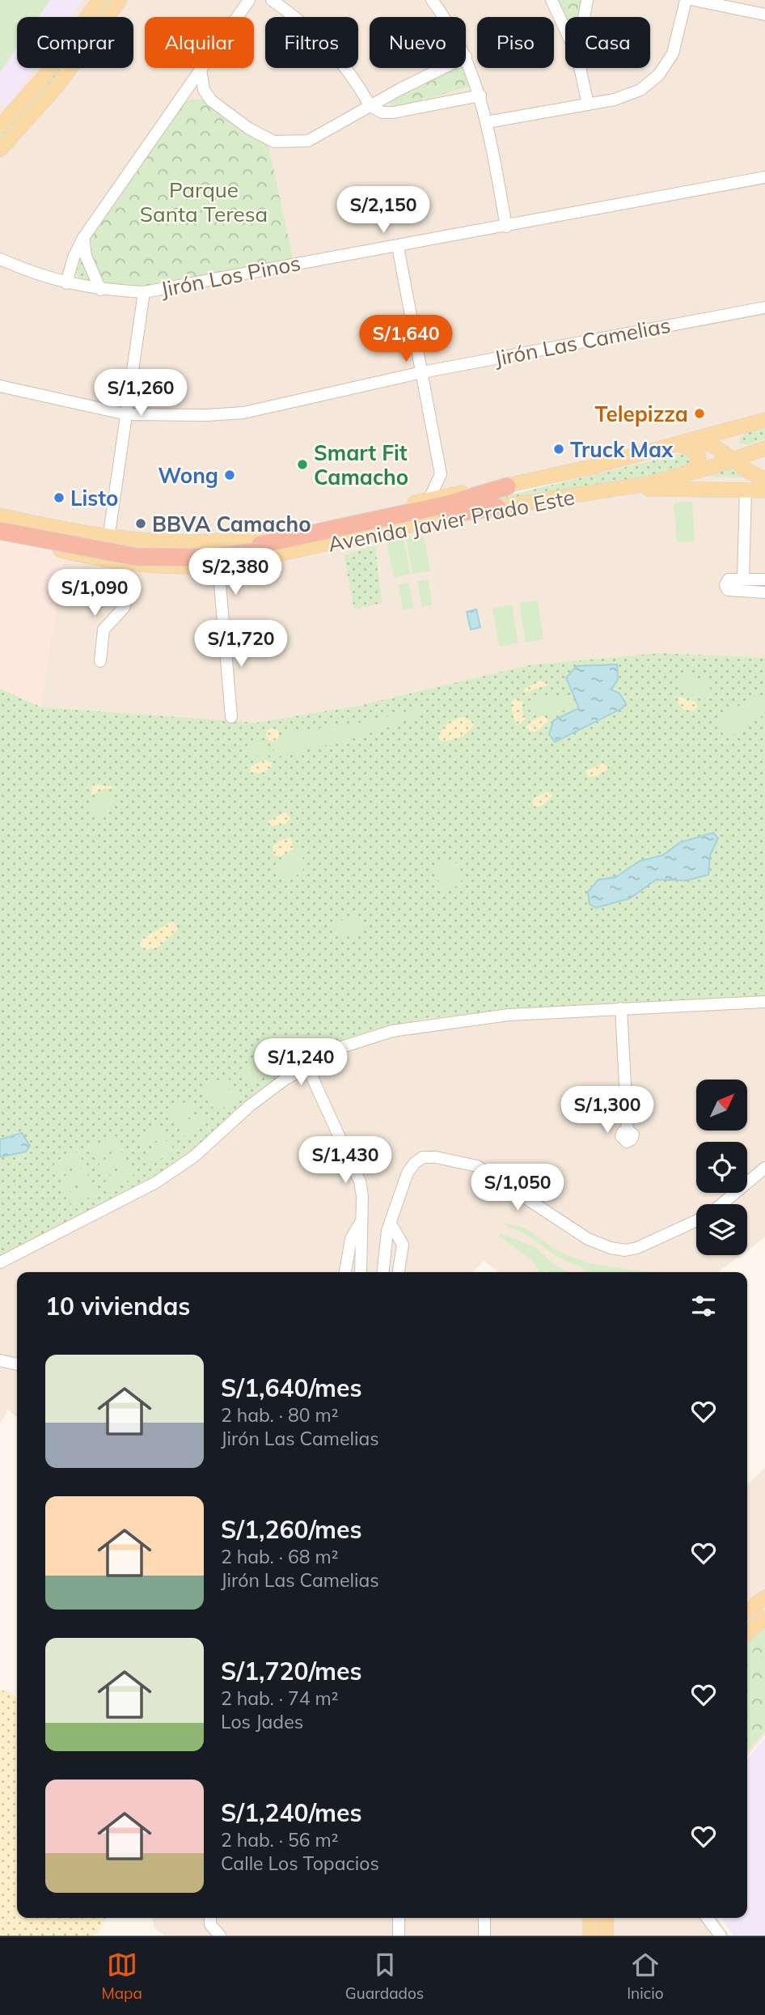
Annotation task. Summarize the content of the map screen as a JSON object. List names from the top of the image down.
{
  "streets": {
    "main road": ["Avenida Javier Prado Este"],
    "street": ["Jirón Los Pinos", "Jirón Las Camelias"]
  },
  "parks": ["Parque Santa Teresa"],
  "places": [
    "Telepizza",
    "Truck Max",
    "Smart Fit Camacho",
    "Wong",
    "Listo",
    "BBVA Camacho"
  ],
  "north": "top right",
  "page": {
    "chip": [
      "Comprar",
      "Alquilar",
      "Filtros",
      "Nuevo",
      "Piso",
      "Casa"
    ],
    "price": [
      "S/2,150",
      "S/1,640",
      "S/1,260",
      "S/2,380",
      "S/1,090",
      "S/1,720",
      "S/1,240",
      "S/1,300",
      "S/1,430",
      "S/1,050"
    ],
    "heading": "10 viviendas",
    "list": [
      {
        "name": "S/1,640/mes",
        "note": "2 hab. · 80 m² · Jirón Las Camelias"
      },
      {
        "name": "S/1,260/mes",
        "note": "2 hab. · 68 m² · Jirón Las Camelias"
      },
      {
        "name": "S/1,720/mes",
        "note": "2 hab. · 74 m² · Los Jades"
      },
      {
        "name": "S/1,240/mes",
        "note": "2 hab. · 56 m² · Calle Los Topacios"
      }
    ],
    "tabs": ["Mapa", "Guardados", "Inicio"]
  }
}
